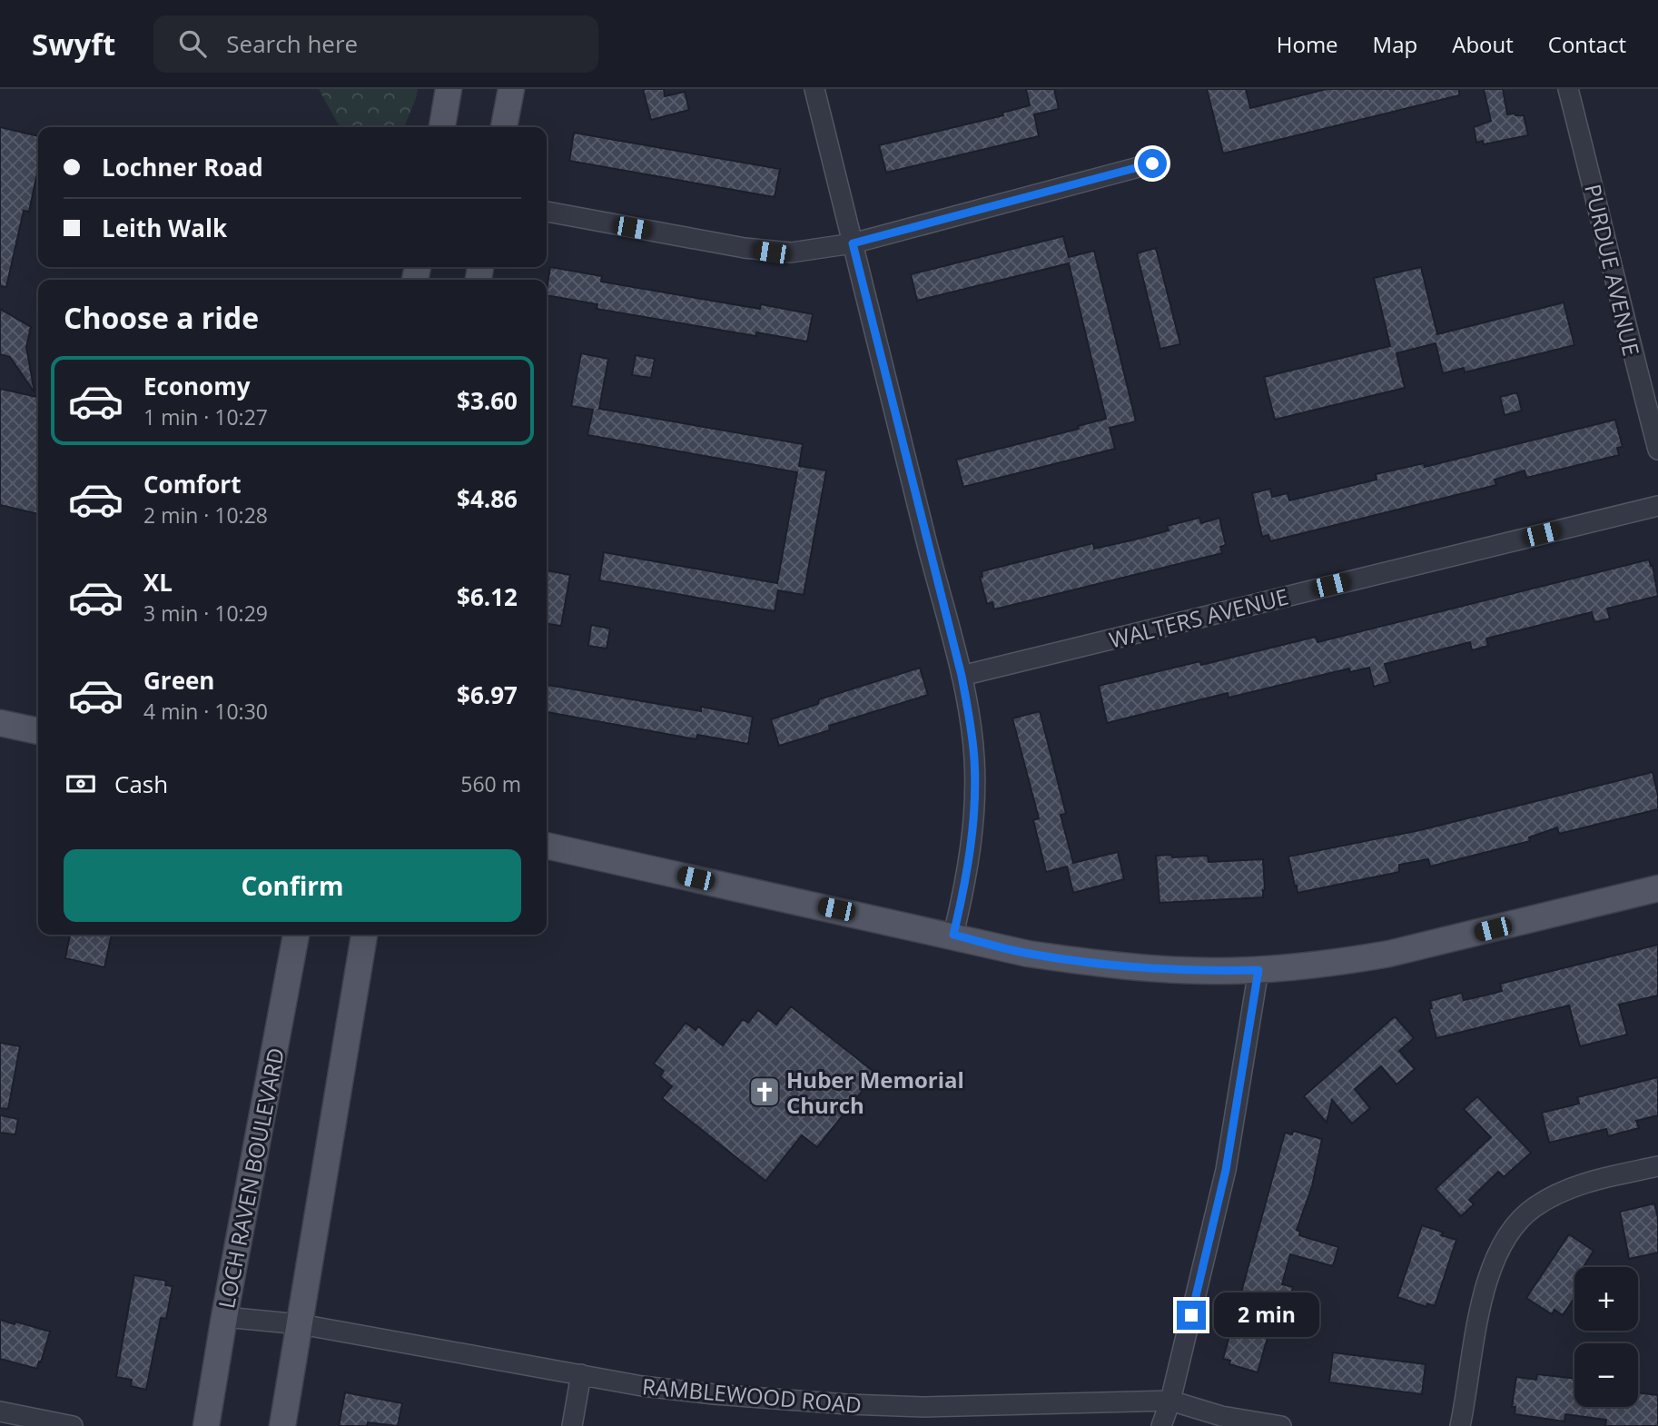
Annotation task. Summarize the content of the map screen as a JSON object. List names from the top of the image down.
{
  "streets": {
    "main road": ["LOCH RAVEN BOULEVARD"],
    "street": ["PURDUE AVENUE", "WALTERS AVENUE", "RAMBLEWOOD ROAD"]
  },
  "crossings": [
    ["LOCH RAVEN BOULEVARD", "RAMBLEWOOD ROAD"]
  ],
  "places": {
    "church": ["Huber Memorial Church"]
  },
  "page": {
    "header": "Swyft",
    "search": "Search here",
    "nav": [
      "Home",
      "Map",
      "About",
      "Contact"
    ],
    "banner": ["Lochner Road", "Leith Walk"],
    "heading": "Choose a ride",
    "list": [
      {
        "name": "Economy",
        "note": "1 min · 10:27",
        "value": "$3.60"
      },
      {
        "name": "Comfort",
        "note": "2 min · 10:28",
        "value": "$4.86"
      },
      {
        "name": "XL",
        "note": "3 min · 10:29",
        "value": "$6.12"
      },
      {
        "name": "Green",
        "note": "4 min · 10:30",
        "value": "$6.97"
      }
    ],
    "pay": ["Cash", "560 m"],
    "buttons": "Confirm",
    "map_buttons": ["+", "−"],
    "bubble": "2 min"
  }
}
